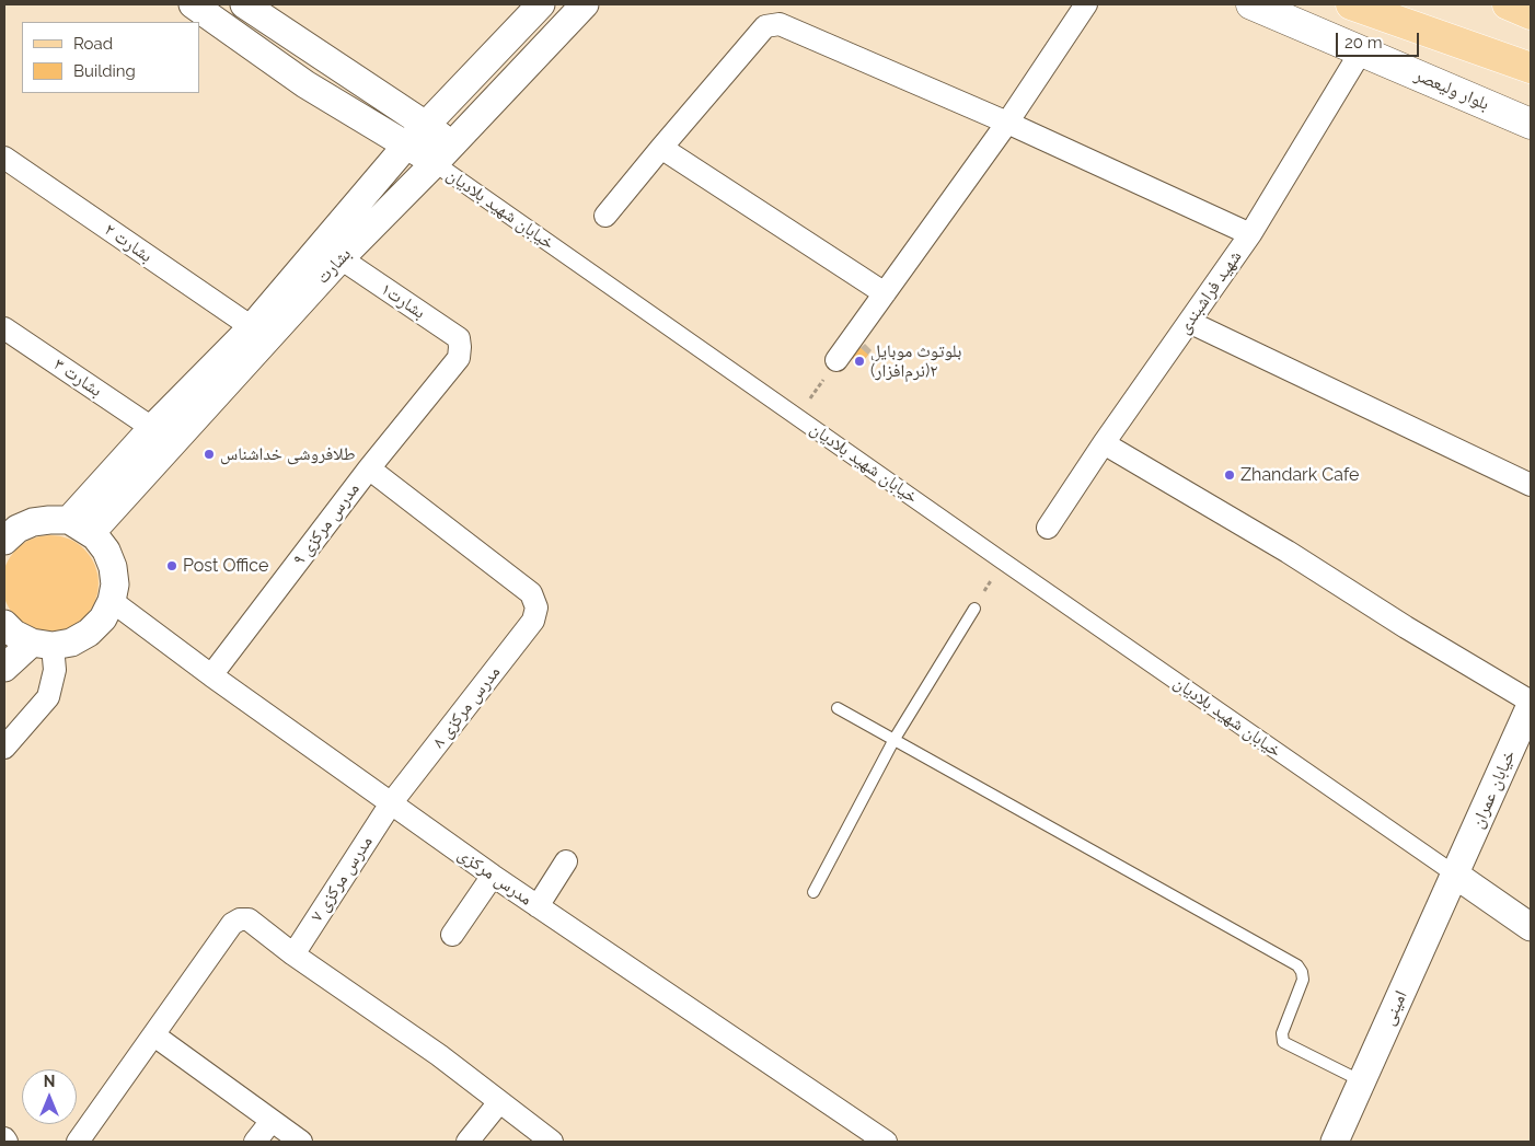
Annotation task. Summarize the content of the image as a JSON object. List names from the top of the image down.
{
  "streets": {
    "main road": ["بلوار ولیعصر"],
    "street": [
      "خیابان شهید بلادیان",
      "بشارت ۲",
      "بشارت",
      "شهید فراشبندی",
      "بشارت۱",
      "بشارت ۳",
      "مدرس مرکزی ۹",
      "مدرس مرکزی ۸",
      "خیابان عمران",
      "مدرس مرکزی",
      "مدرس مرکزی ۷",
      "امینی"
    ]
  },
  "crossings": [
    ["بلوار ولیعصر", "شهید فراشبندی"],
    ["خیابان شهید بلادیان", "بشارت"],
    ["خیابان شهید بلادیان", "خیابان عمران"],
    ["خیابان شهید بلادیان", "امینی"],
    ["بشارت ۲", "بشارت"],
    ["بشارت", "بشارت۱"],
    ["بشارت", "بشارت ۳"],
    ["بشارت۱", "مدرس مرکزی ۹"],
    ["مدرس مرکزی ۹", "مدرس مرکزی ۸"],
    ["مدرس مرکزی ۹", "مدرس مرکزی"],
    ["مدرس مرکزی ۸", "مدرس مرکزی"],
    ["مدرس مرکزی ۸", "مدرس مرکزی ۷"],
    ["خیابان عمران", "امینی"],
    ["مدرس مرکزی", "مدرس مرکزی ۷"]
  ],
  "places": [
    "بلوتوث موبایل (نرم‌افزار)۲",
    "طلافروشی خداشناس",
    "Zhandark Cafe",
    "Post Office"
  ],
  "legend": ["Road", "Building"],
  "scale_bar": "20 m",
  "north": "top"
}
